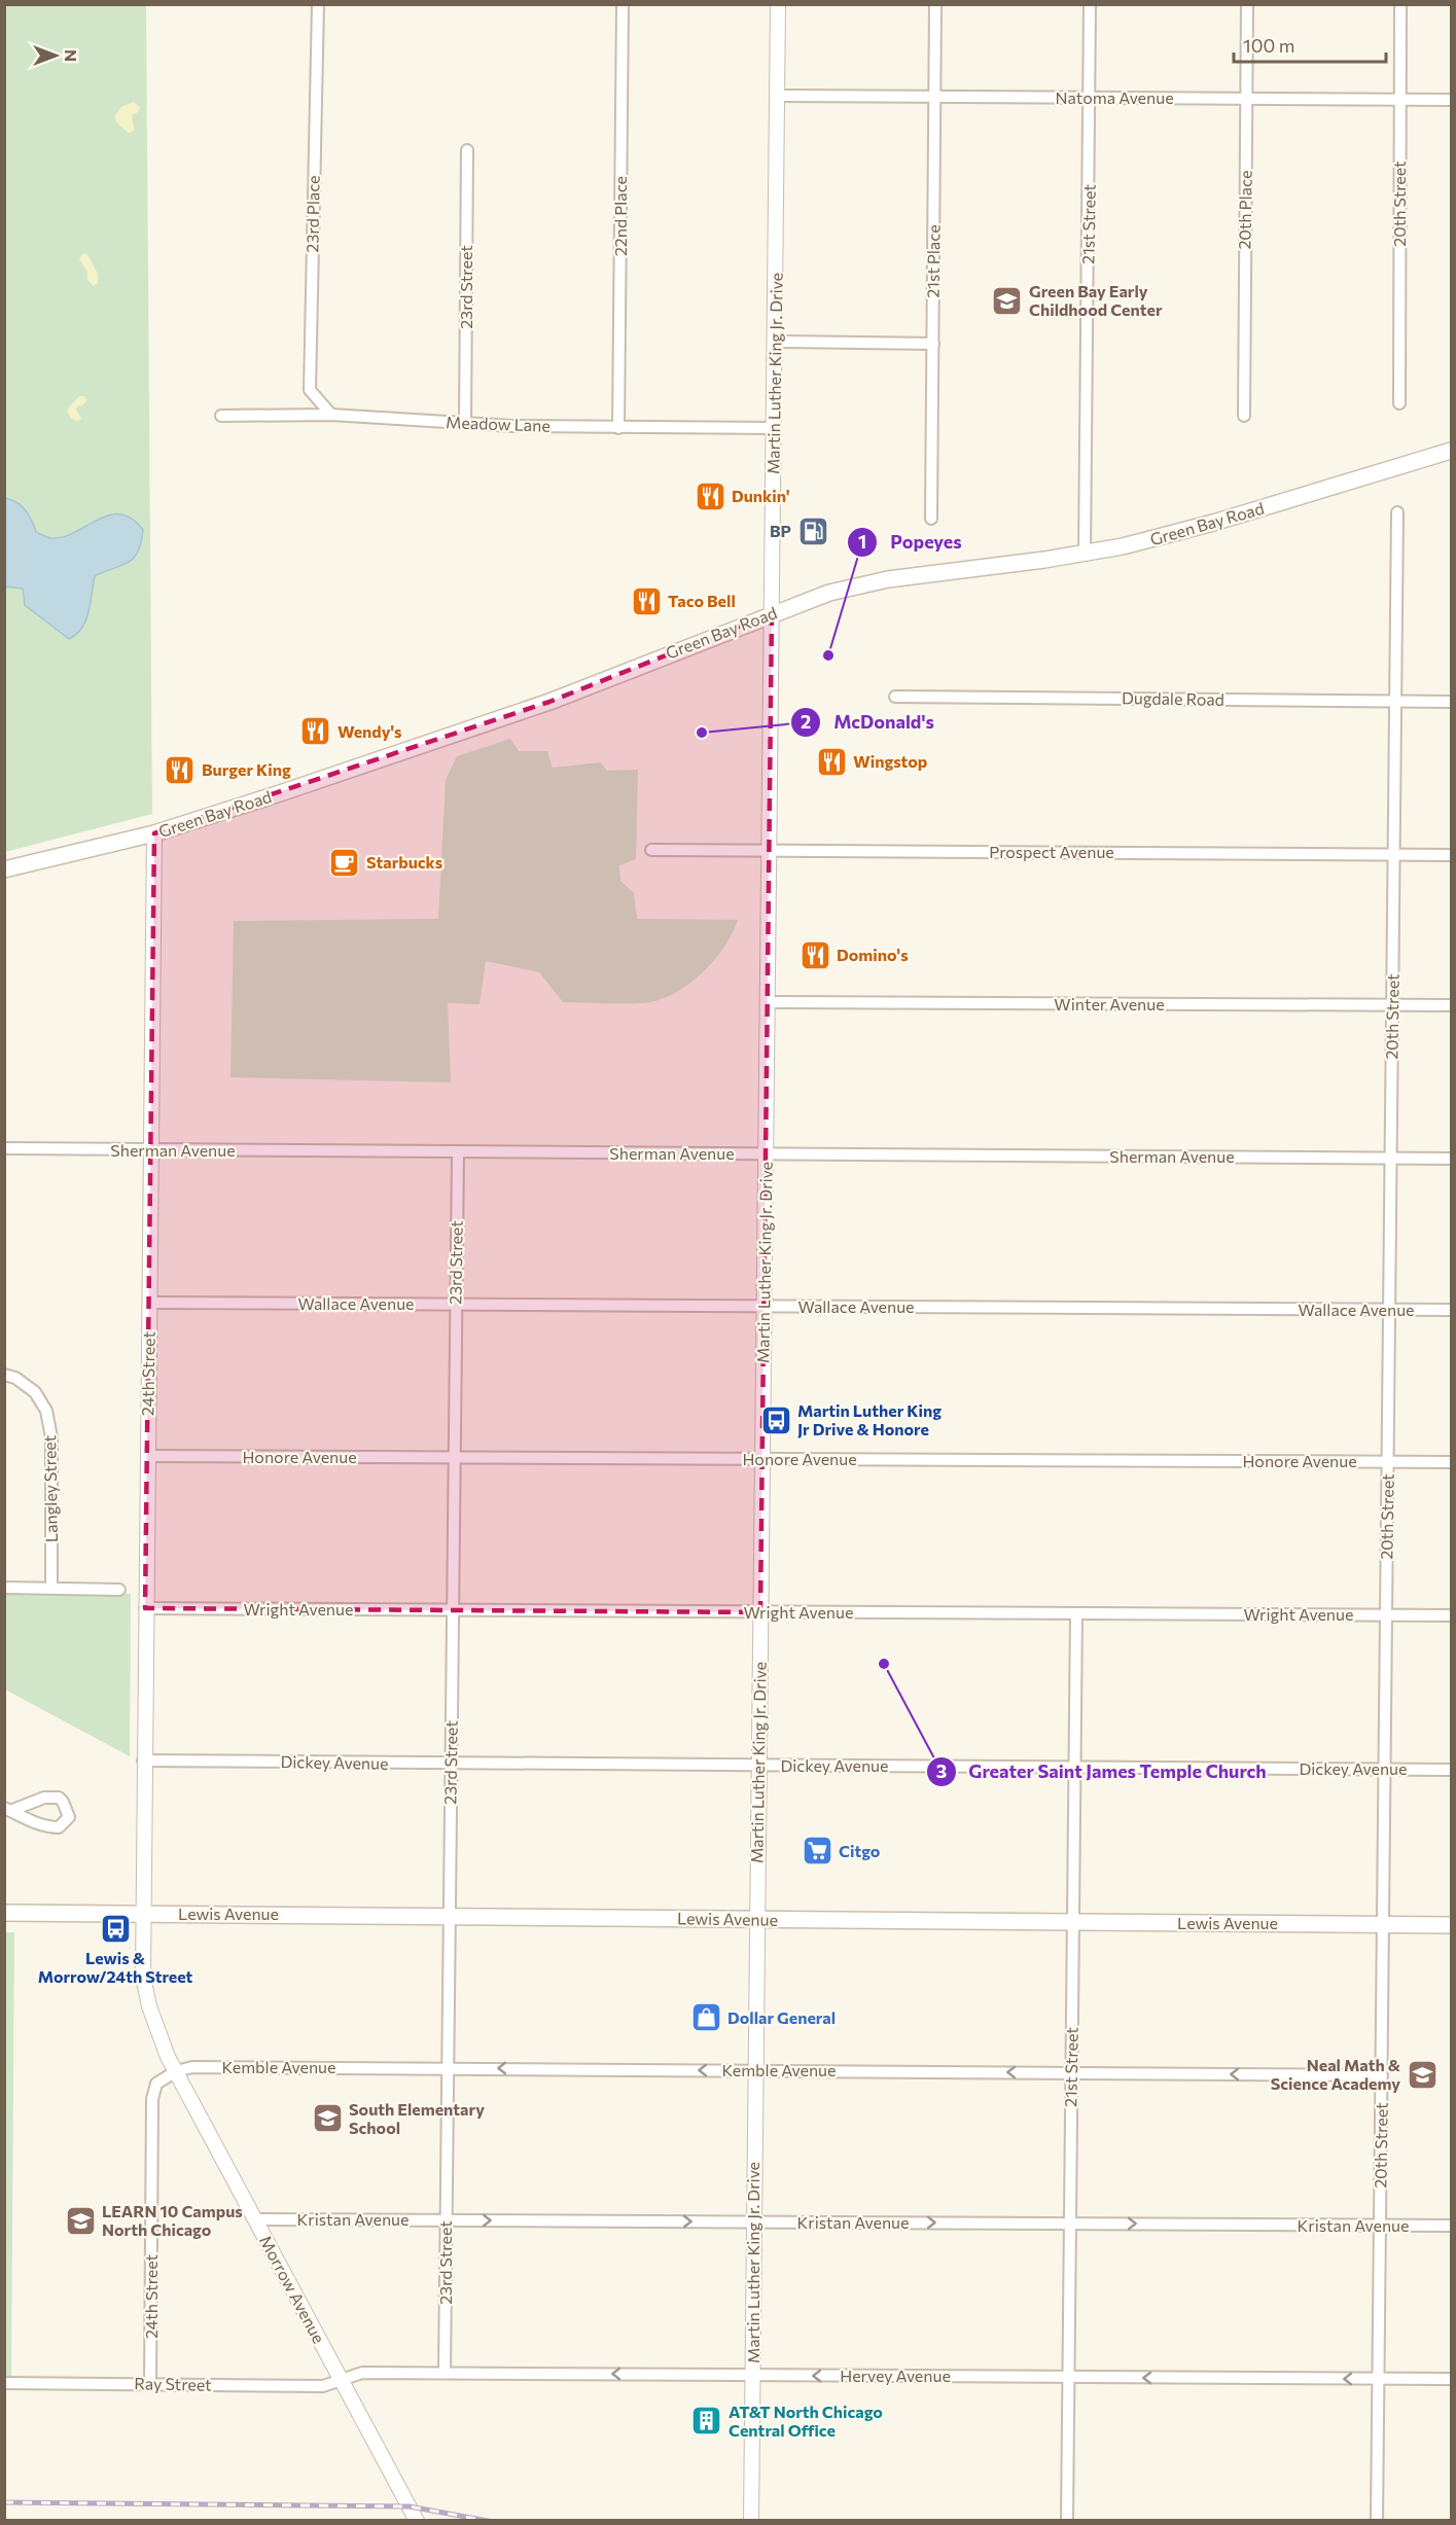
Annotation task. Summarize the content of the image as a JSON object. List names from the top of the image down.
{
  "streets": {
    "main road": ["Green Bay Road", "Lewis Avenue"],
    "street": [
      "Natoma Avenue",
      "20th Street",
      "20th Place",
      "23rd Place",
      "22nd Place",
      "21st Street",
      "21st Place",
      "23rd Street",
      "Martin Luther King Jr. Drive",
      "Meadow Lane",
      "Dugdale Road",
      "Prospect Avenue",
      "Winter Avenue",
      "Sherman Avenue",
      "Wallace Avenue",
      "24th Street",
      "Honore Avenue",
      "Langley Street",
      "Wright Avenue",
      "Dickey Avenue",
      "Kemble Avenue",
      "Kristan Avenue",
      "Morrow Avenue",
      "Hervey Avenue",
      "Ray Street"
    ]
  },
  "crossings": [
    ["Natoma Avenue", "20th Street"],
    ["Natoma Avenue", "20th Place"],
    ["Natoma Avenue", "21st Street"],
    ["Natoma Avenue", "21st Place"],
    ["Natoma Avenue", "Martin Luther King Jr. Drive"],
    ["20th Street", "Dugdale Road"],
    ["20th Street", "Prospect Avenue"],
    ["20th Street", "Winter Avenue"],
    ["20th Street", "Sherman Avenue"],
    ["20th Street", "Wallace Avenue"],
    ["20th Street", "Honore Avenue"],
    ["20th Street", "Wright Avenue"],
    ["20th Street", "Dickey Avenue"],
    ["20th Street", "Lewis Avenue"],
    ["20th Street", "Kemble Avenue"],
    ["20th Street", "Kristan Avenue"],
    ["20th Street", "Hervey Avenue"],
    ["23rd Place", "Meadow Lane"],
    ["22nd Place", "Meadow Lane"],
    ["21st Street", "Green Bay Road"],
    ["21st Street", "Wright Avenue"],
    ["21st Street", "Dickey Avenue"],
    ["21st Street", "Lewis Avenue"],
    ["21st Street", "Kemble Avenue"],
    ["21st Street", "Kristan Avenue"],
    ["21st Street", "Hervey Avenue"],
    ["23rd Street", "Meadow Lane"],
    ["23rd Street", "Sherman Avenue"],
    ["23rd Street", "Wallace Avenue"],
    ["23rd Street", "Honore Avenue"],
    ["23rd Street", "Wright Avenue"],
    ["23rd Street", "Dickey Avenue"],
    ["23rd Street", "Lewis Avenue"],
    ["23rd Street", "Kemble Avenue"],
    ["23rd Street", "Kristan Avenue"],
    ["23rd Street", "Hervey Avenue"],
    ["Martin Luther King Jr. Drive", "Meadow Lane"],
    ["Martin Luther King Jr. Drive", "Green Bay Road"],
    ["Martin Luther King Jr. Drive", "Prospect Avenue"],
    ["Martin Luther King Jr. Drive", "Winter Avenue"],
    ["Martin Luther King Jr. Drive", "Sherman Avenue"],
    ["Martin Luther King Jr. Drive", "Wallace Avenue"],
    ["Martin Luther King Jr. Drive", "Honore Avenue"],
    ["Martin Luther King Jr. Drive", "Wright Avenue"],
    ["Martin Luther King Jr. Drive", "Dickey Avenue"],
    ["Martin Luther King Jr. Drive", "Lewis Avenue"],
    ["Martin Luther King Jr. Drive", "Kemble Avenue"],
    ["Martin Luther King Jr. Drive", "Kristan Avenue"],
    ["Martin Luther King Jr. Drive", "Hervey Avenue"],
    ["Green Bay Road", "24th Street"],
    ["Sherman Avenue", "24th Street"],
    ["Wallace Avenue", "24th Street"],
    ["24th Street", "Honore Avenue"],
    ["24th Street", "Wright Avenue"],
    ["24th Street", "Dickey Avenue"],
    ["24th Street", "Lewis Avenue"],
    ["24th Street", "Kemble Avenue"],
    ["24th Street", "Morrow Avenue"],
    ["24th Street", "Ray Street"],
    ["Lewis Avenue", "Morrow Avenue"],
    ["Kemble Avenue", "Morrow Avenue"],
    ["Kristan Avenue", "Morrow Avenue"],
    ["Morrow Avenue", "Hervey Avenue"],
    ["Morrow Avenue", "Ray Street"],
    ["Hervey Avenue", "Ray Street"]
  ],
  "one_way": ["Kemble Avenue", "Kristan Avenue", "Hervey Avenue"],
  "places": {
    "school or university": [
      "Green Bay Early Childhood Center",
      "Neal Math & Science Academy",
      "South Elementary School",
      "LEARN 10 Campus North Chicago"
    ],
    "restaurant": [
      "Dunkin'",
      "Taco Bell",
      "Wendy's",
      "Wingstop",
      "Burger King",
      "Domino's"
    ],
    "fuel station": ["BP"],
    "other": ["Popeyes", "McDonald's", "Greater Saint James Temple Church"],
    "cafe": ["Starbucks"],
    "bus stop": ["Martin Luther King Jr Drive & Honore", "Lewis & Morrow/24th Street"],
    "supermarket": ["Citgo"],
    "shop": ["Dollar General"],
    "building": ["AT&T North Chicago Central Office"]
  },
  "scale_bar": "100 m",
  "north": "right"
}
